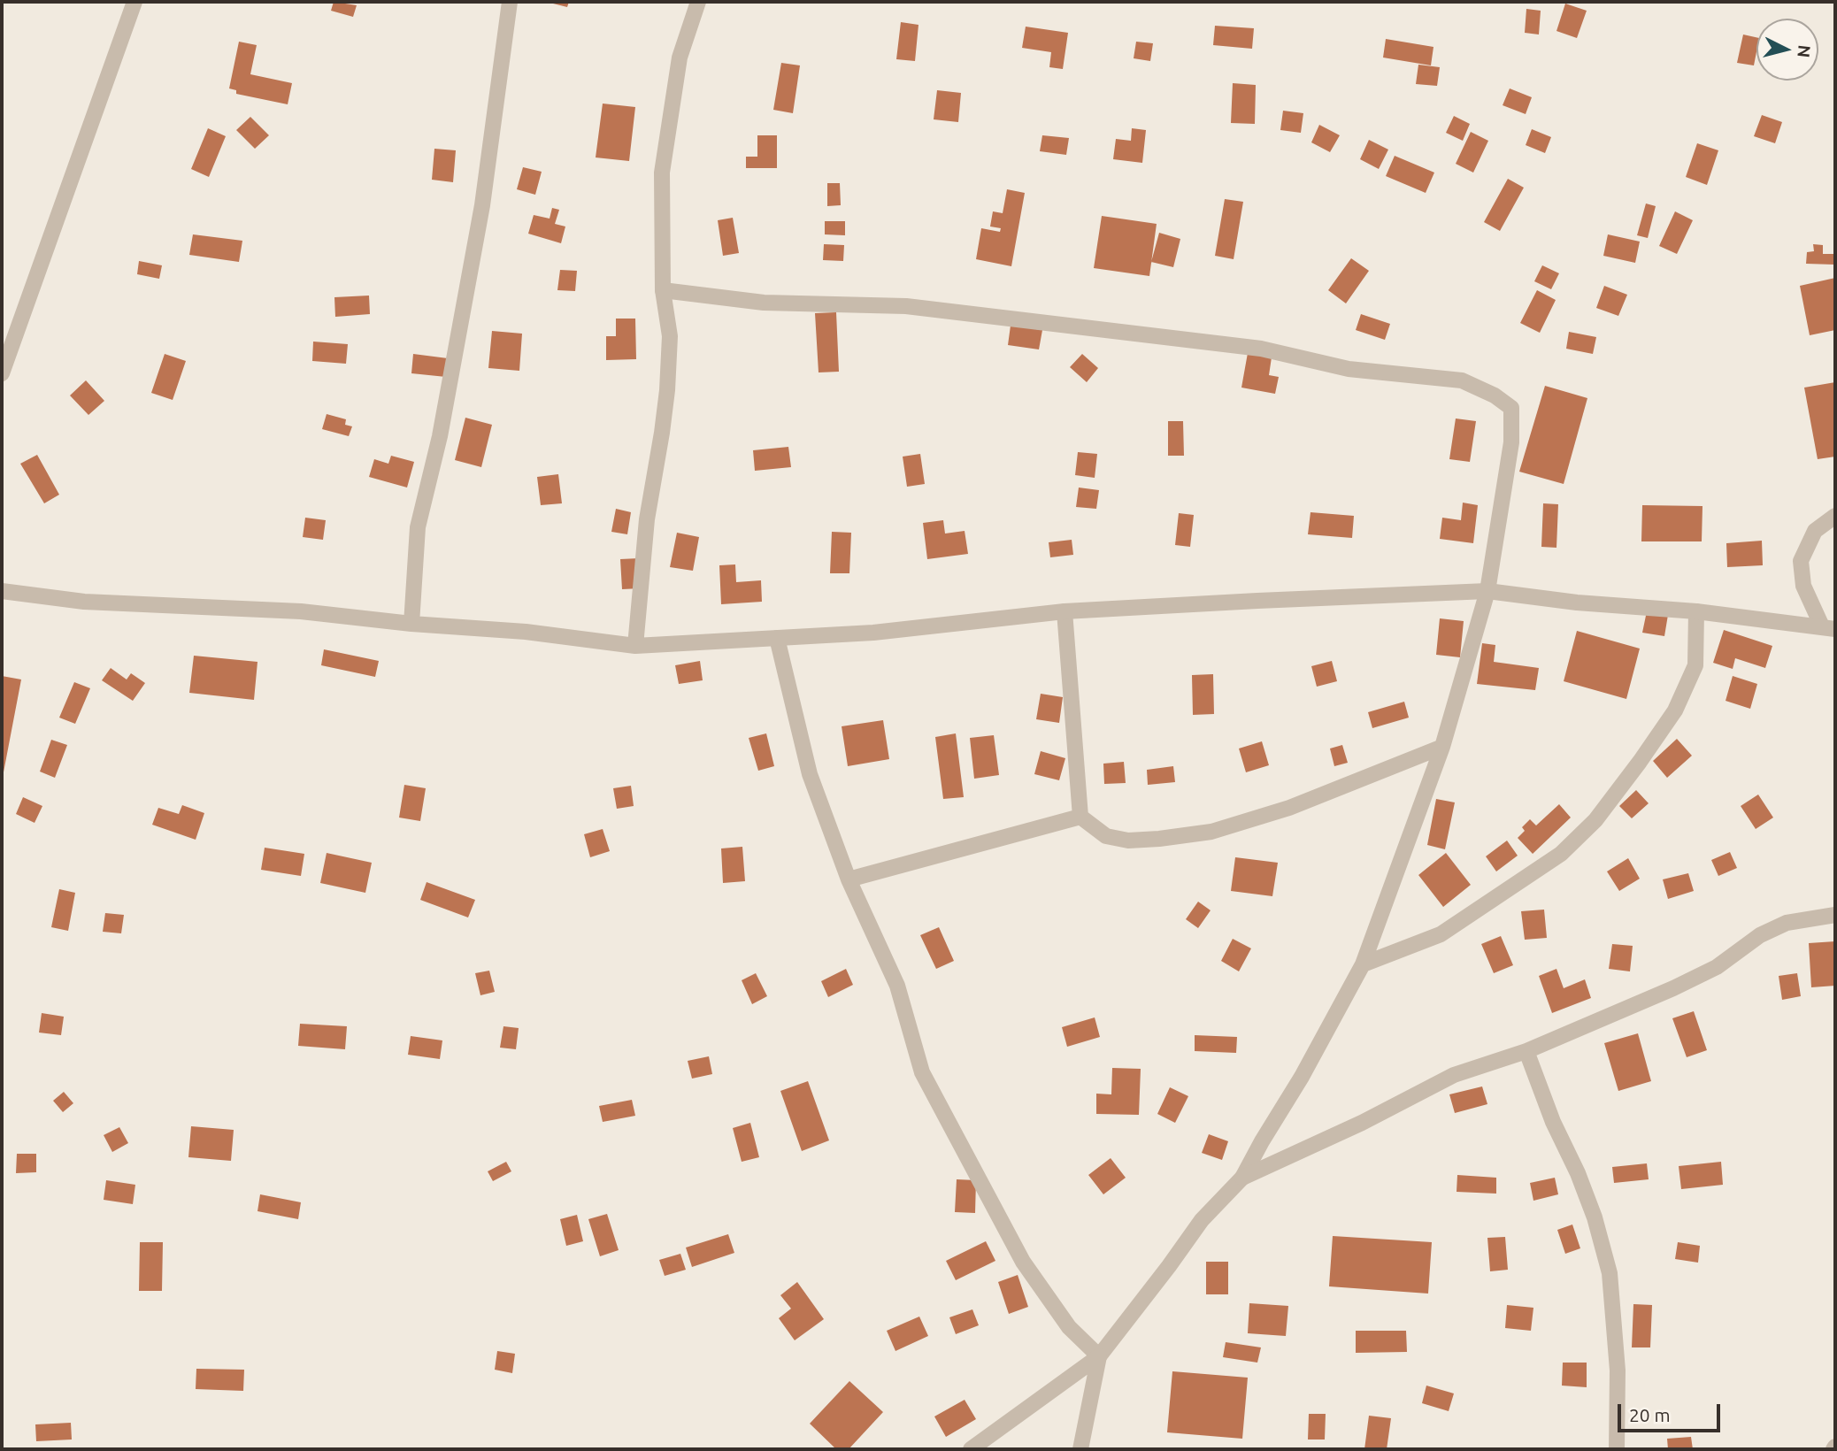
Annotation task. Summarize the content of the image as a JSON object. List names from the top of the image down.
{
  "scale_bar": "20 m",
  "north": "right"
}
